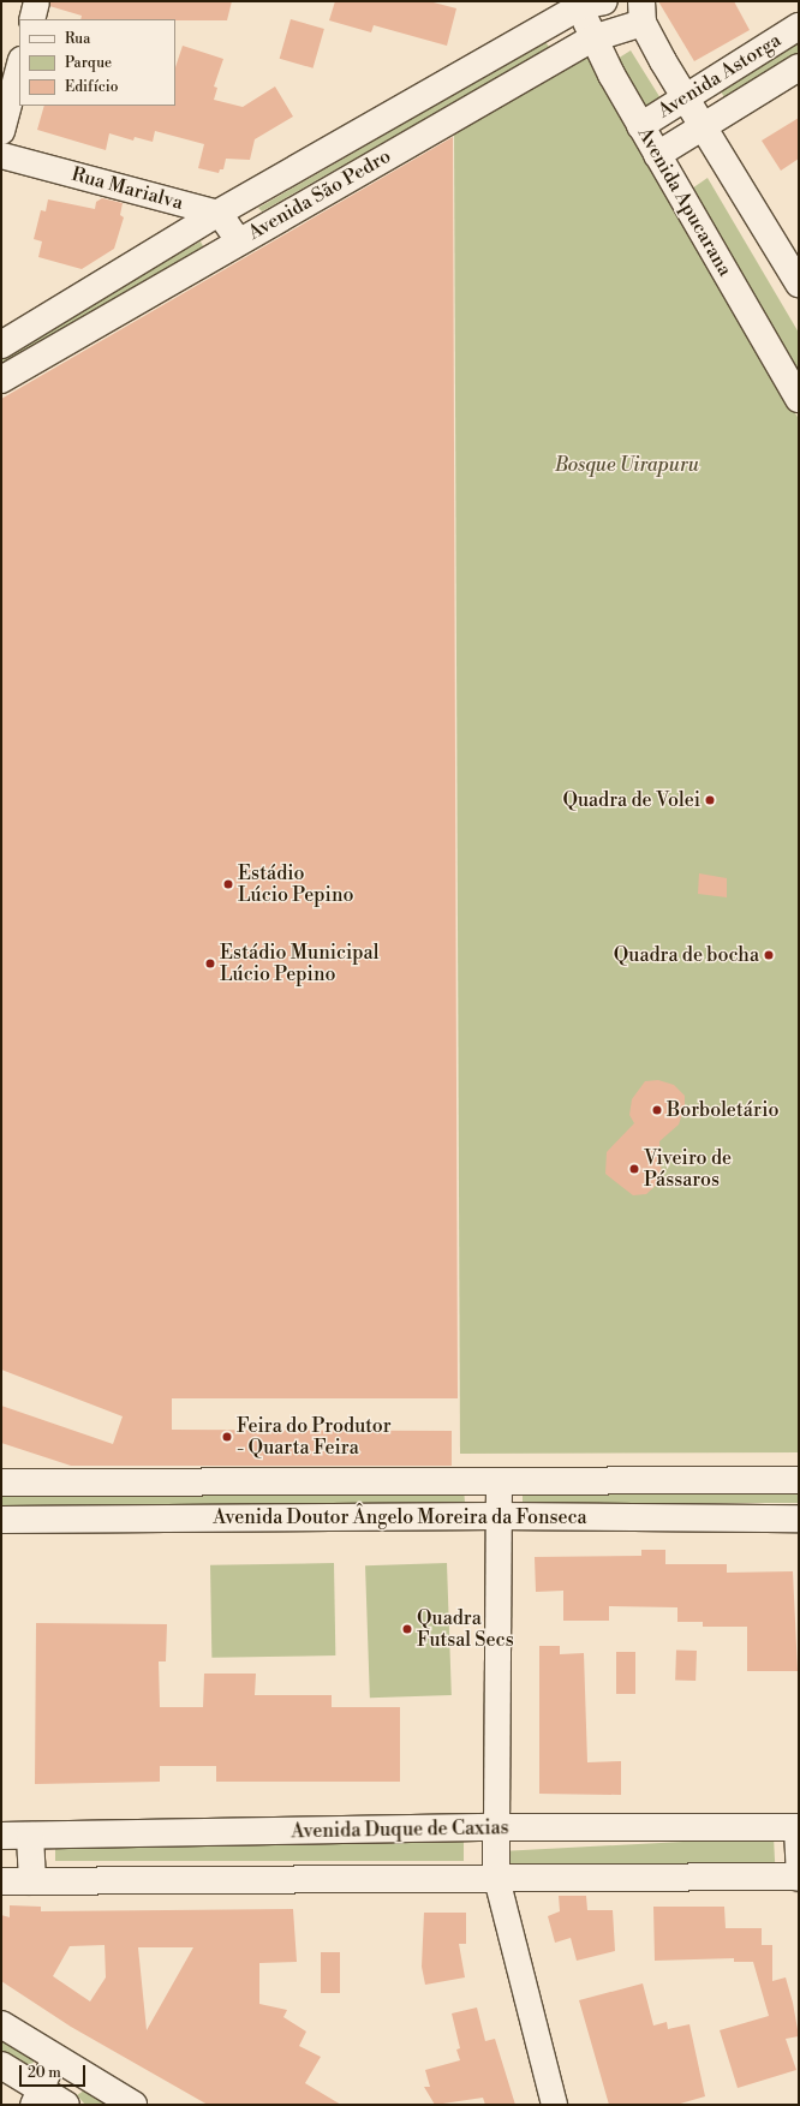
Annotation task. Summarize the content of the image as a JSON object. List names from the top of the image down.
{
  "streets": {
    "street": [
      "Avenida Astorga",
      "Rua Marialva",
      "Avenida São Pedro",
      "Avenida Apucarana",
      "Avenida Doutor Ângelo Moreira da Fonseca",
      "Avenida Duque de Caxias"
    ]
  },
  "crossings": [
    ["Avenida Astorga", "Avenida Apucarana"],
    ["Rua Marialva", "Avenida São Pedro"],
    ["Avenida São Pedro", "Avenida Apucarana"]
  ],
  "parks": ["Bosque Uirapuru"],
  "places": [
    "Quadra de Volei",
    "Estádio Lúcio Pepino",
    "Quadra de bocha",
    "Estádio Municipal Lúcio Pepino",
    "Borboletário",
    "Viveiro de Pássaros",
    "Feira do Produtor - Quarta Feira",
    "Quadra Futsal Secs"
  ],
  "legend": ["Rua", "Parque", "Edifício"],
  "scale_bar": "20 m"
}
